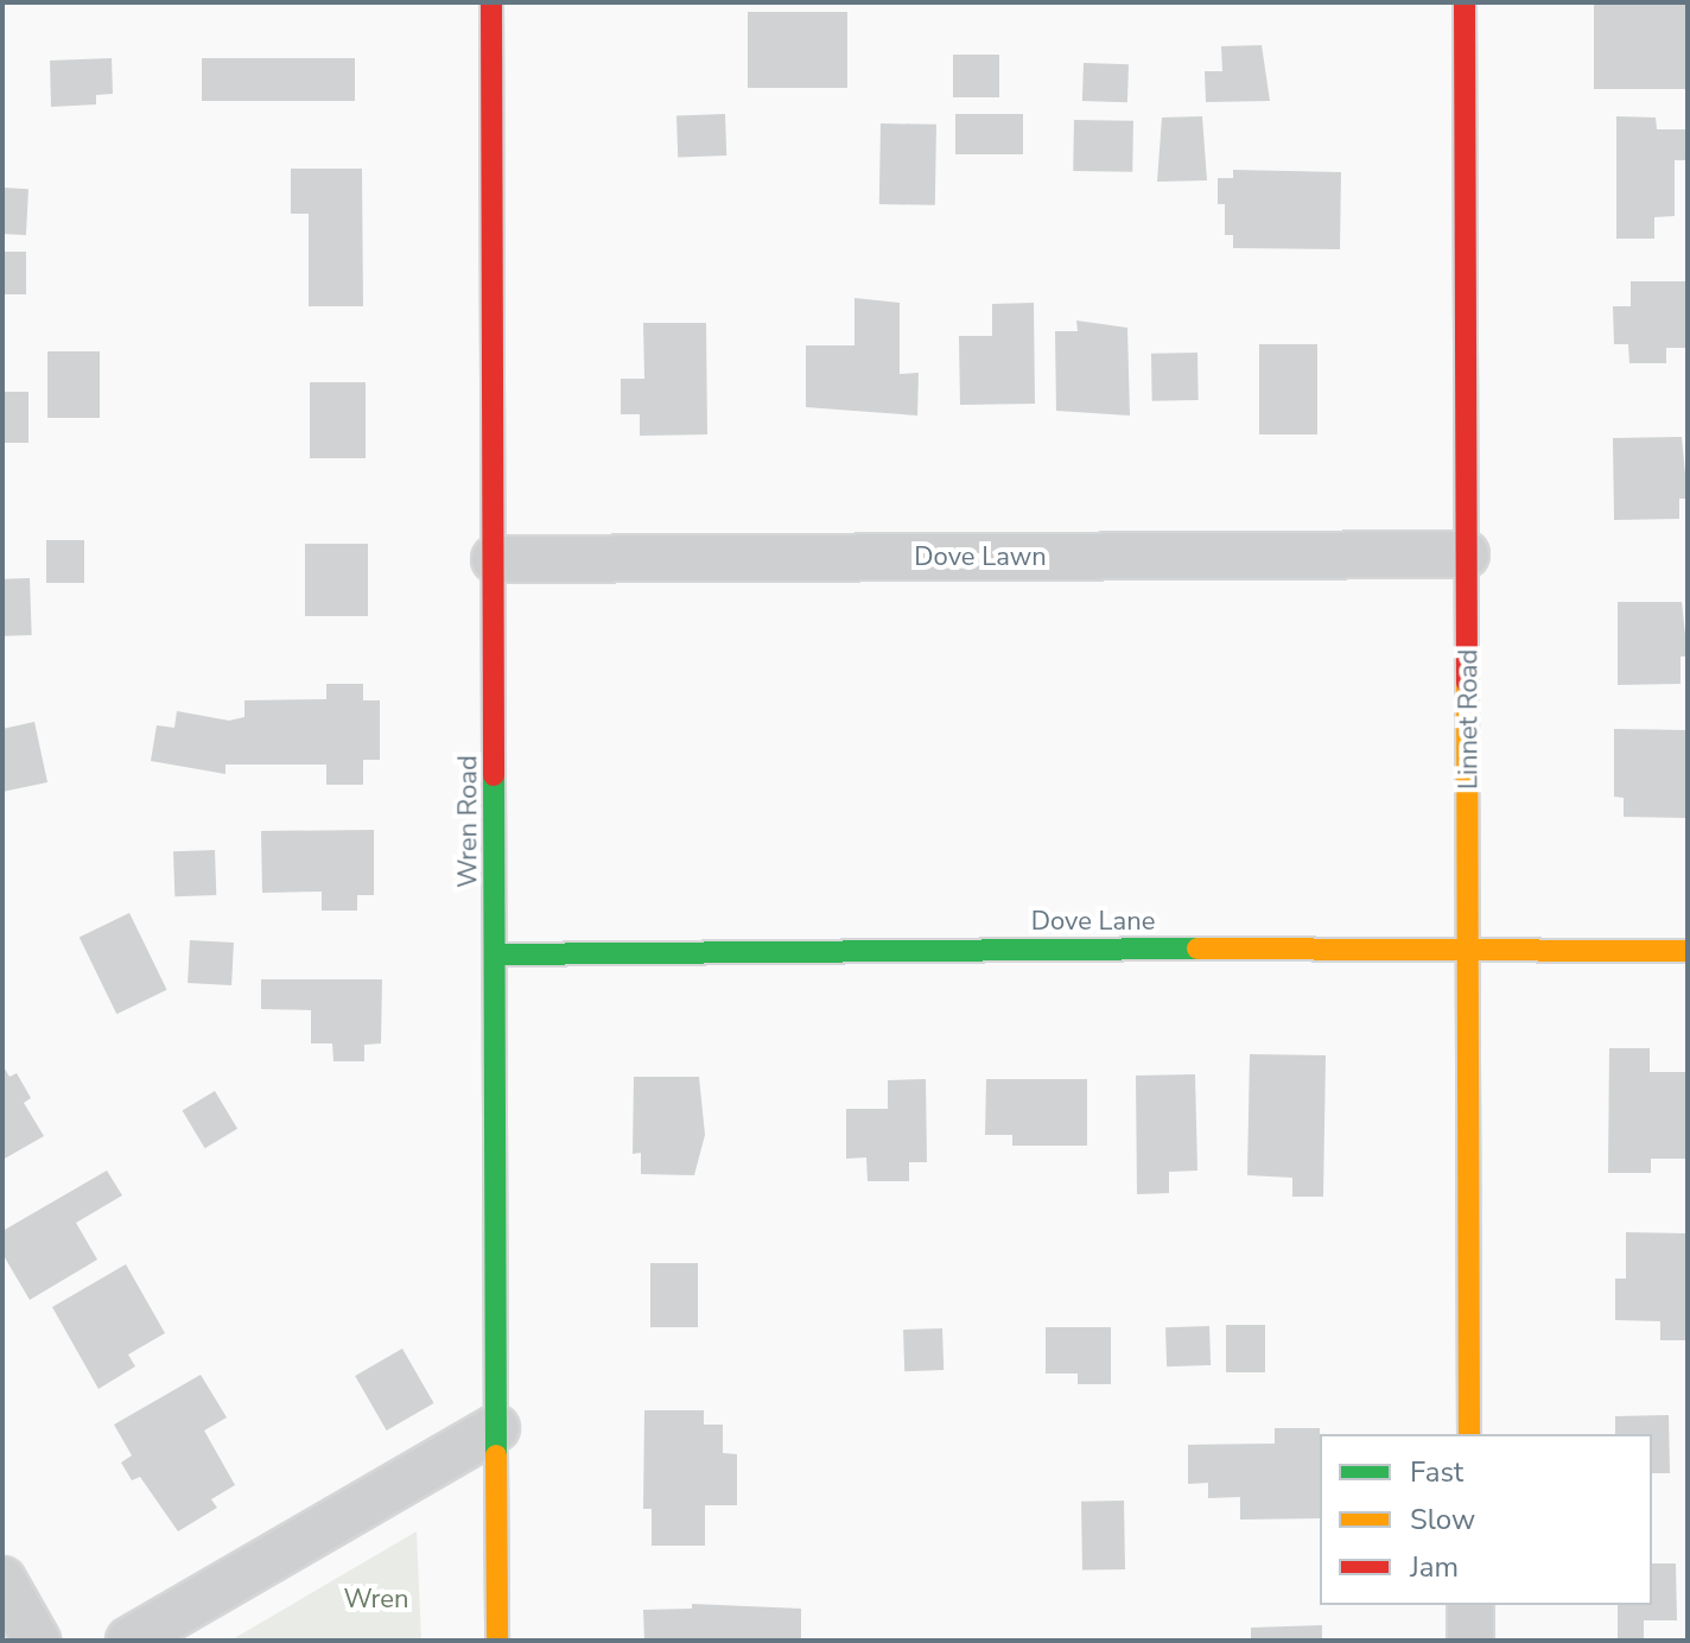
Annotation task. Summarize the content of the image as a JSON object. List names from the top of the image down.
{
  "streets": {
    "street": [
      "Dove Lawn",
      "Linnet Road",
      "Wren Road",
      "Dove Lane"
    ]
  },
  "crossings": [
    ["Dove Lawn", "Linnet Road"],
    ["Dove Lawn", "Wren Road"],
    ["Linnet Road", "Dove Lane"],
    ["Wren Road", "Dove Lane"]
  ],
  "parks": ["Wren"],
  "legend": ["Fast", "Slow", "Jam"]
}
